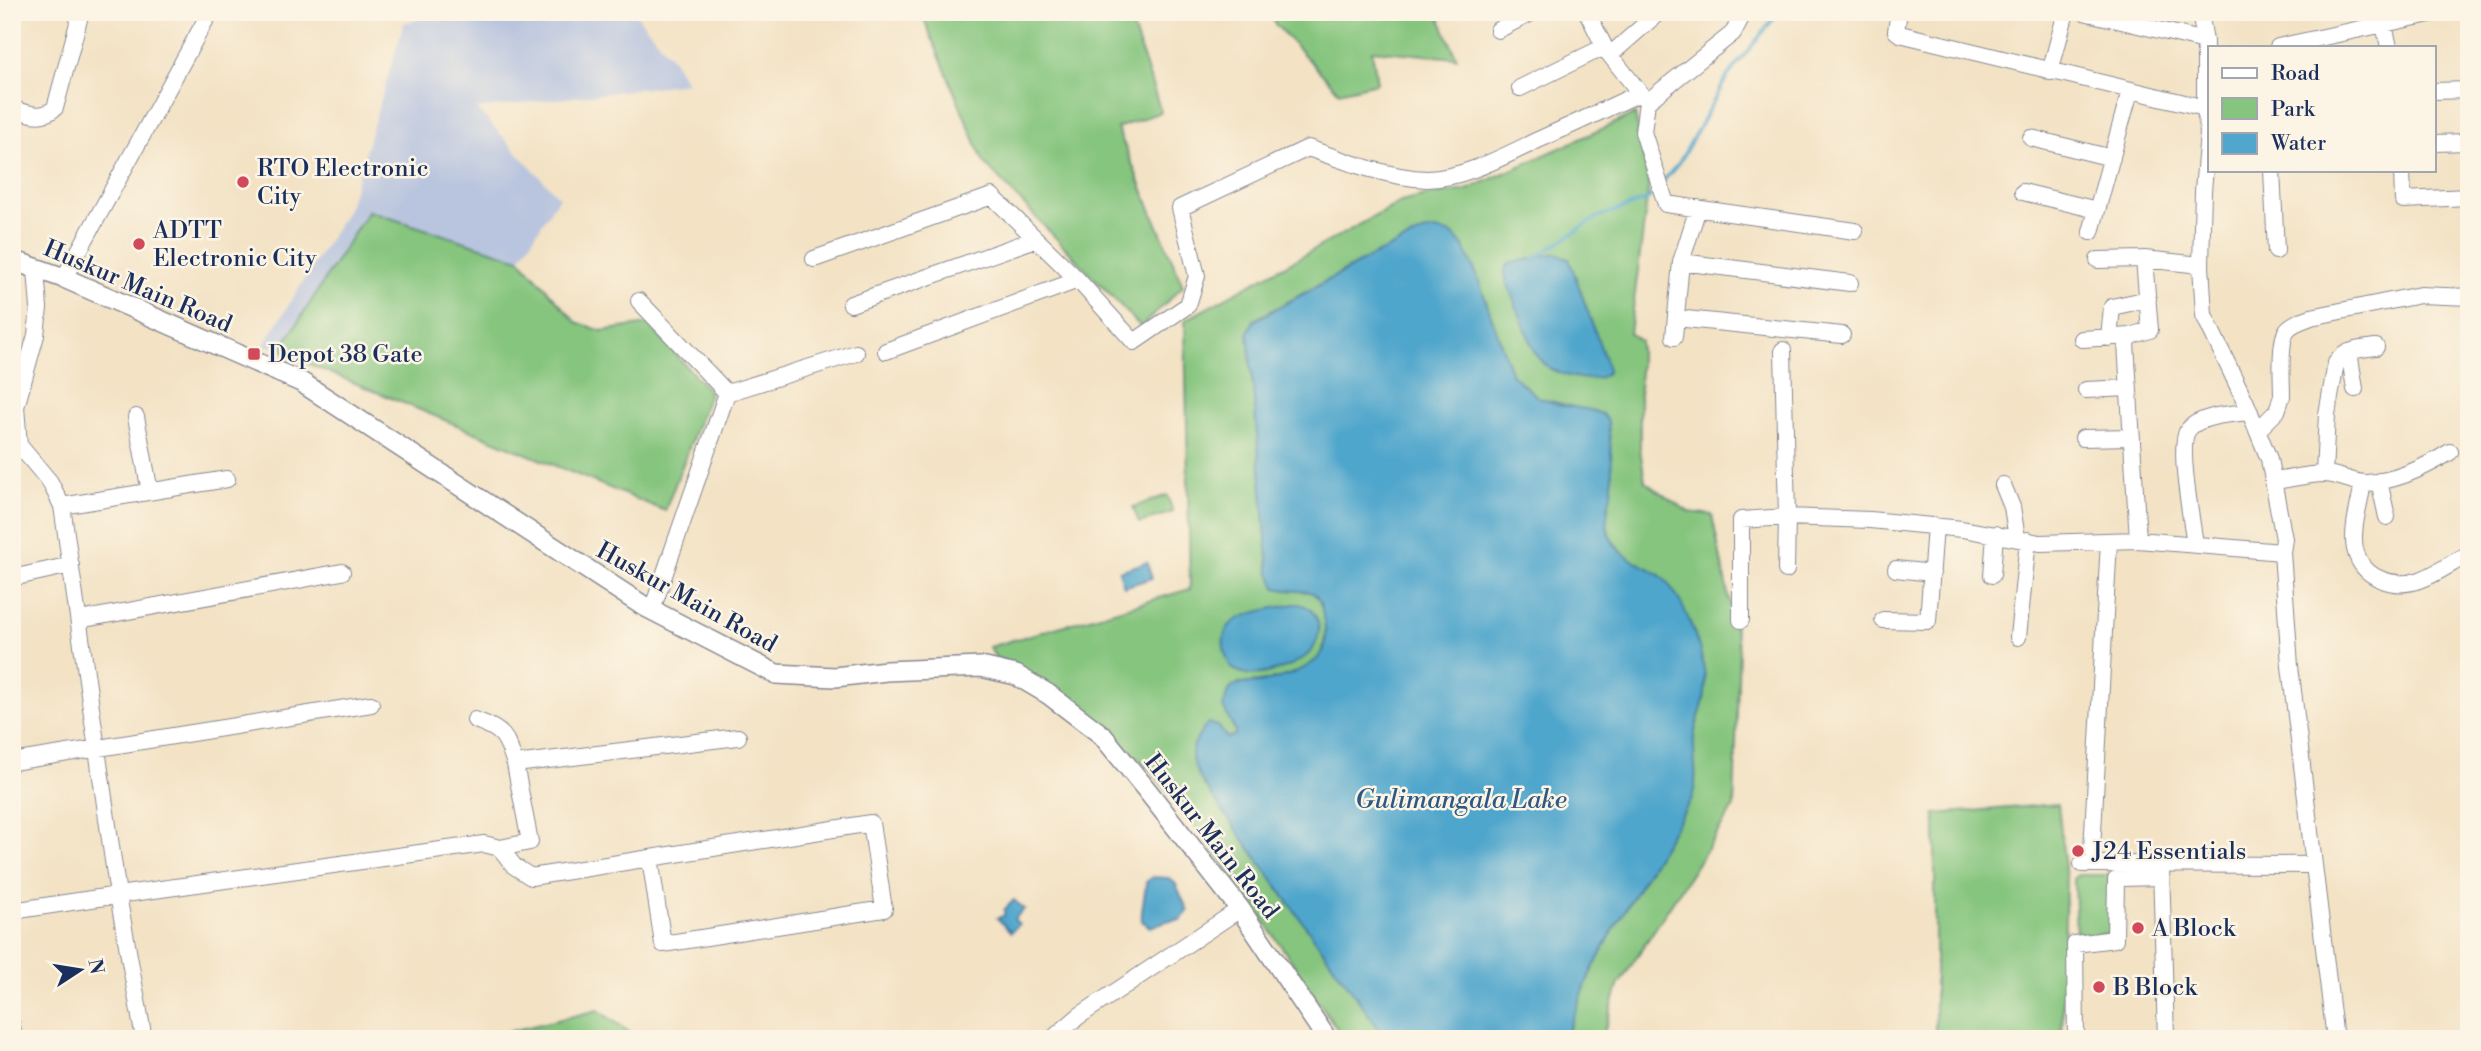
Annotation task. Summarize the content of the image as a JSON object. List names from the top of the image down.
{
  "streets": {
    "main road": ["Huskur Main Road"]
  },
  "water": ["Gulimangala Lake"],
  "places": {
    "other": [
      "RTO Electronic City",
      "ADTT Electronic City",
      "J24 Essentials",
      "A Block",
      "B Block"
    ],
    "transit": ["Depot 38 Gate"]
  },
  "legend": ["Road", "Park", "Water"],
  "north": "right"
}
